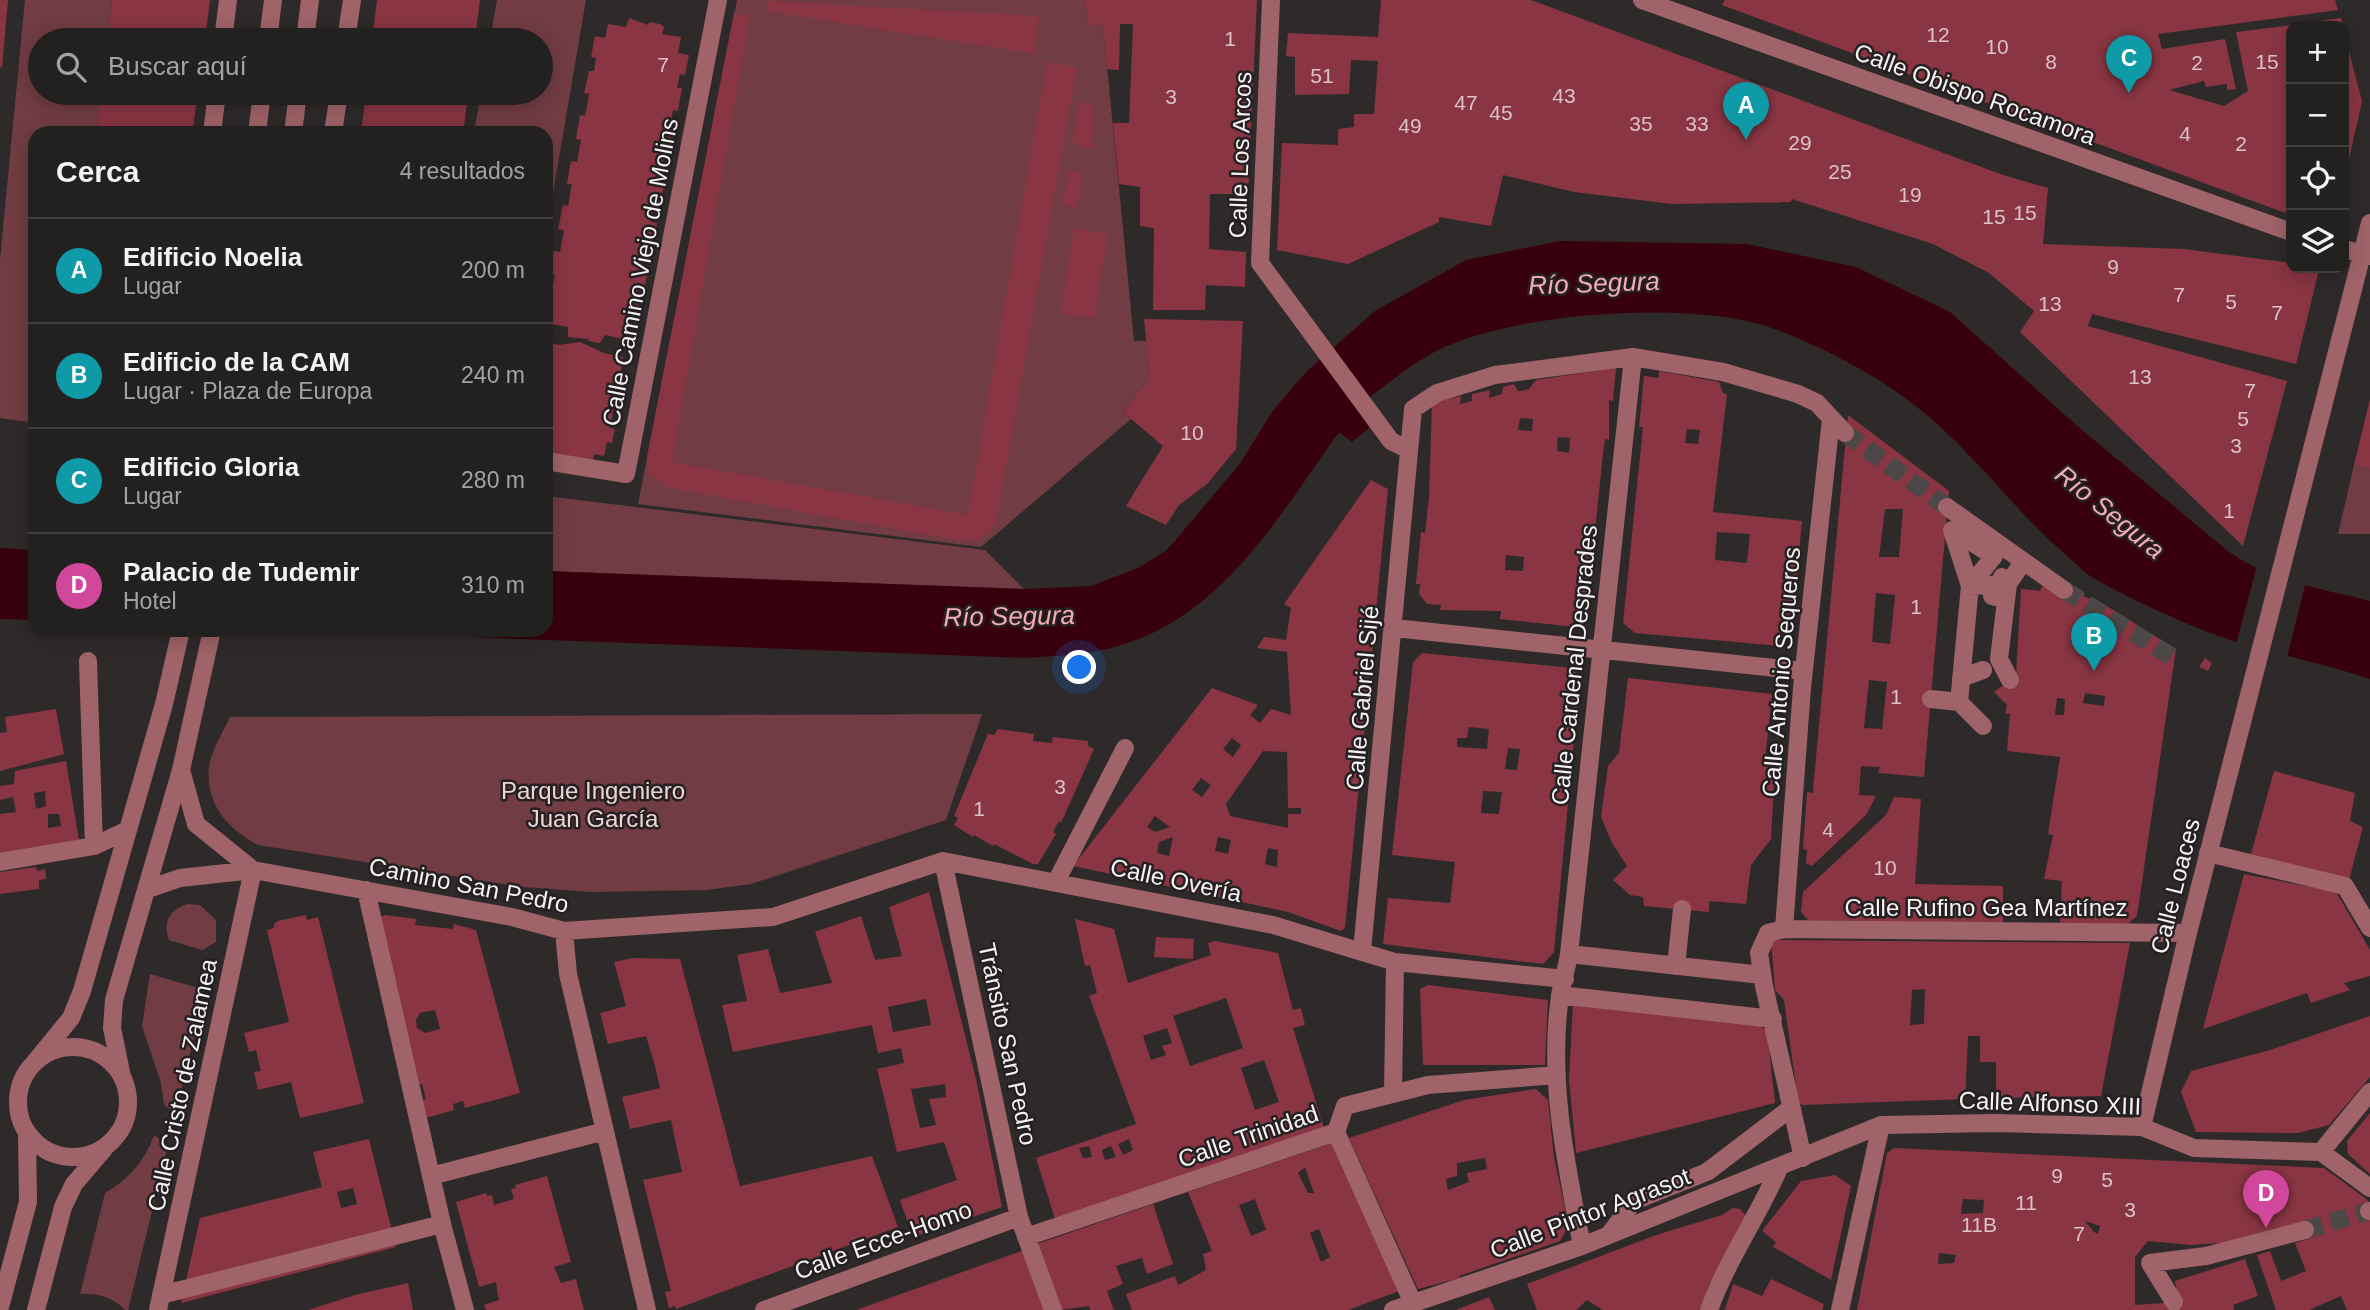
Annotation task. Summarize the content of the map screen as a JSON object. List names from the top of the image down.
{
  "streets": {
    "street": [
      "Calle Obispo Rocamora",
      "Calle Los Arcos",
      "Calle Camino Viejo de Molins",
      "Calle Cardenal Desprades",
      "Calle Antonio Sequeros",
      "Calle Gabriel Sijé",
      "Calle Overía",
      "Camino San Pedro",
      "Calle Loaces",
      "Calle Rufino Gea Martínez",
      "Tránsito San Pedro",
      "Calle Cristo de Zalamea",
      "Calle Alfonso XIII",
      "Calle Trinidad",
      "Calle Pintor Agrasot",
      "Calle Ecce-Homo"
    ]
  },
  "crossings": [
    ["Calle Los Arcos", "Calle Gabriel Sijé"],
    ["Calle Cardenal Desprades", "Calle Gabriel Sijé"],
    ["Calle Cardenal Desprades", "Calle Overía"],
    ["Calle Cardenal Desprades", "Calle Trinidad"],
    ["Calle Cardenal Desprades", "Calle Pintor Agrasot"],
    ["Calle Antonio Sequeros", "Calle Rufino Gea Martínez"],
    ["Calle Gabriel Sijé", "Calle Overía"],
    ["Calle Overía", "Camino San Pedro"],
    ["Calle Overía", "Tránsito San Pedro"],
    ["Camino San Pedro", "Tránsito San Pedro"],
    ["Camino San Pedro", "Calle Cristo de Zalamea"],
    ["Calle Loaces", "Calle Rufino Gea Martínez"],
    ["Calle Loaces", "Calle Alfonso XIII"],
    ["Tránsito San Pedro", "Calle Trinidad"],
    ["Tránsito San Pedro", "Calle Ecce-Homo"],
    ["Calle Alfonso XIII", "Calle Pintor Agrasot"]
  ],
  "water": ["Río Segura"],
  "parks": ["Parque Ingeniero Juan García"],
  "house_numbers": [
    "12",
    "1",
    "10",
    "8",
    "15",
    "2",
    "7",
    "51",
    "43",
    "3",
    "47",
    "45",
    "35",
    "33",
    "49",
    "4",
    "29",
    "2",
    "25",
    "19",
    "15",
    "15",
    "9",
    "7",
    "5",
    "13",
    "7",
    "13",
    "7",
    "5",
    "10",
    "3",
    "1",
    "1",
    "1",
    "3",
    "1",
    "4",
    "10",
    "9",
    "5",
    "11",
    "3",
    "11B",
    "7"
  ],
  "page": {
    "map_buttons": ["+", "−"],
    "search": "Buscar aquí",
    "pins": [
      "C",
      "A",
      "B",
      "D"
    ],
    "heading": ["Cerca", "4 resultados"],
    "list": [
      {
        "mark": "A",
        "name": "Edificio Noelia",
        "note": "Lugar",
        "value": "200 m"
      },
      {
        "mark": "B",
        "name": "Edificio de la CAM",
        "note": "Lugar · Plaza de Europa",
        "value": "240 m"
      },
      {
        "mark": "C",
        "name": "Edificio Gloria",
        "note": "Lugar",
        "value": "280 m"
      },
      {
        "mark": "D",
        "name": "Palacio de Tudemir",
        "note": "Hotel",
        "value": "310 m"
      }
    ]
  }
}
